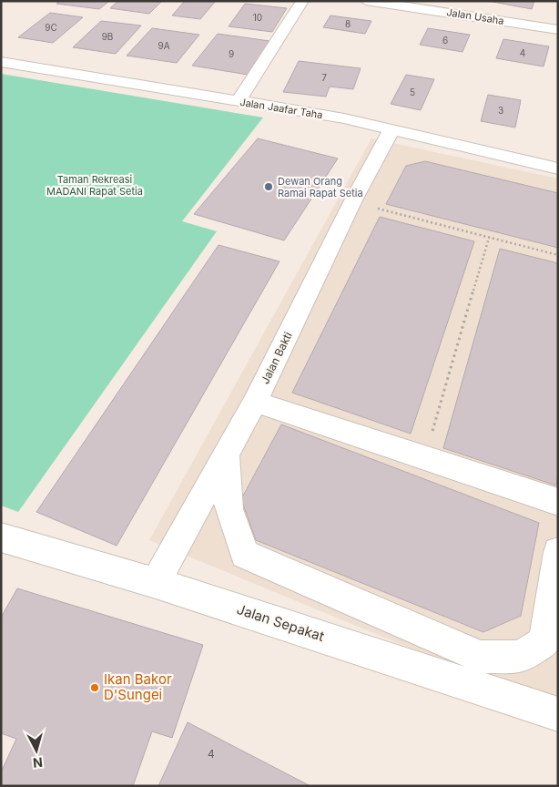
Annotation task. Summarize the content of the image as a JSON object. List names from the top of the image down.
{
  "streets": {
    "street": [
      "Jalan Usaha",
      "Jalan Jaafar Taha",
      "Jalan Bakti",
      "Jalan Sepakat"
    ]
  },
  "crossings": [
    ["Jalan Jaafar Taha", "Jalan Bakti"],
    ["Jalan Bakti", "Jalan Sepakat"]
  ],
  "parks": ["Taman Rekreasi MADANI Rapat Setia"],
  "places": ["Dewan Orang Ramai Rapat Setia", "Ikan Bakor D'Sungei"],
  "house_numbers": [
    "10",
    "8",
    "9C",
    "9B",
    "6",
    "9A",
    "4",
    "9",
    "7",
    "5",
    "3",
    "4"
  ],
  "north": "bottom"
}
